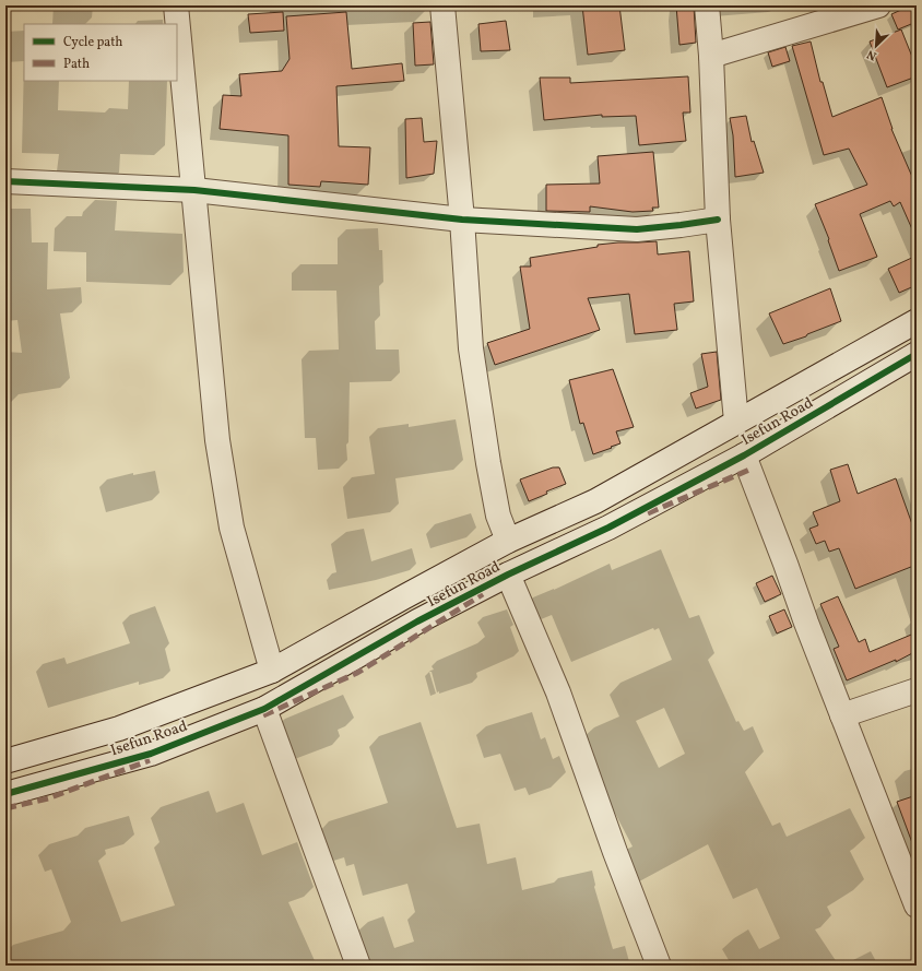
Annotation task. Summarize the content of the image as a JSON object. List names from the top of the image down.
{
  "streets": {
    "street": ["Isefun Road"]
  },
  "legend": ["Cycle path", "Path"],
  "north": "bottom left"
}
